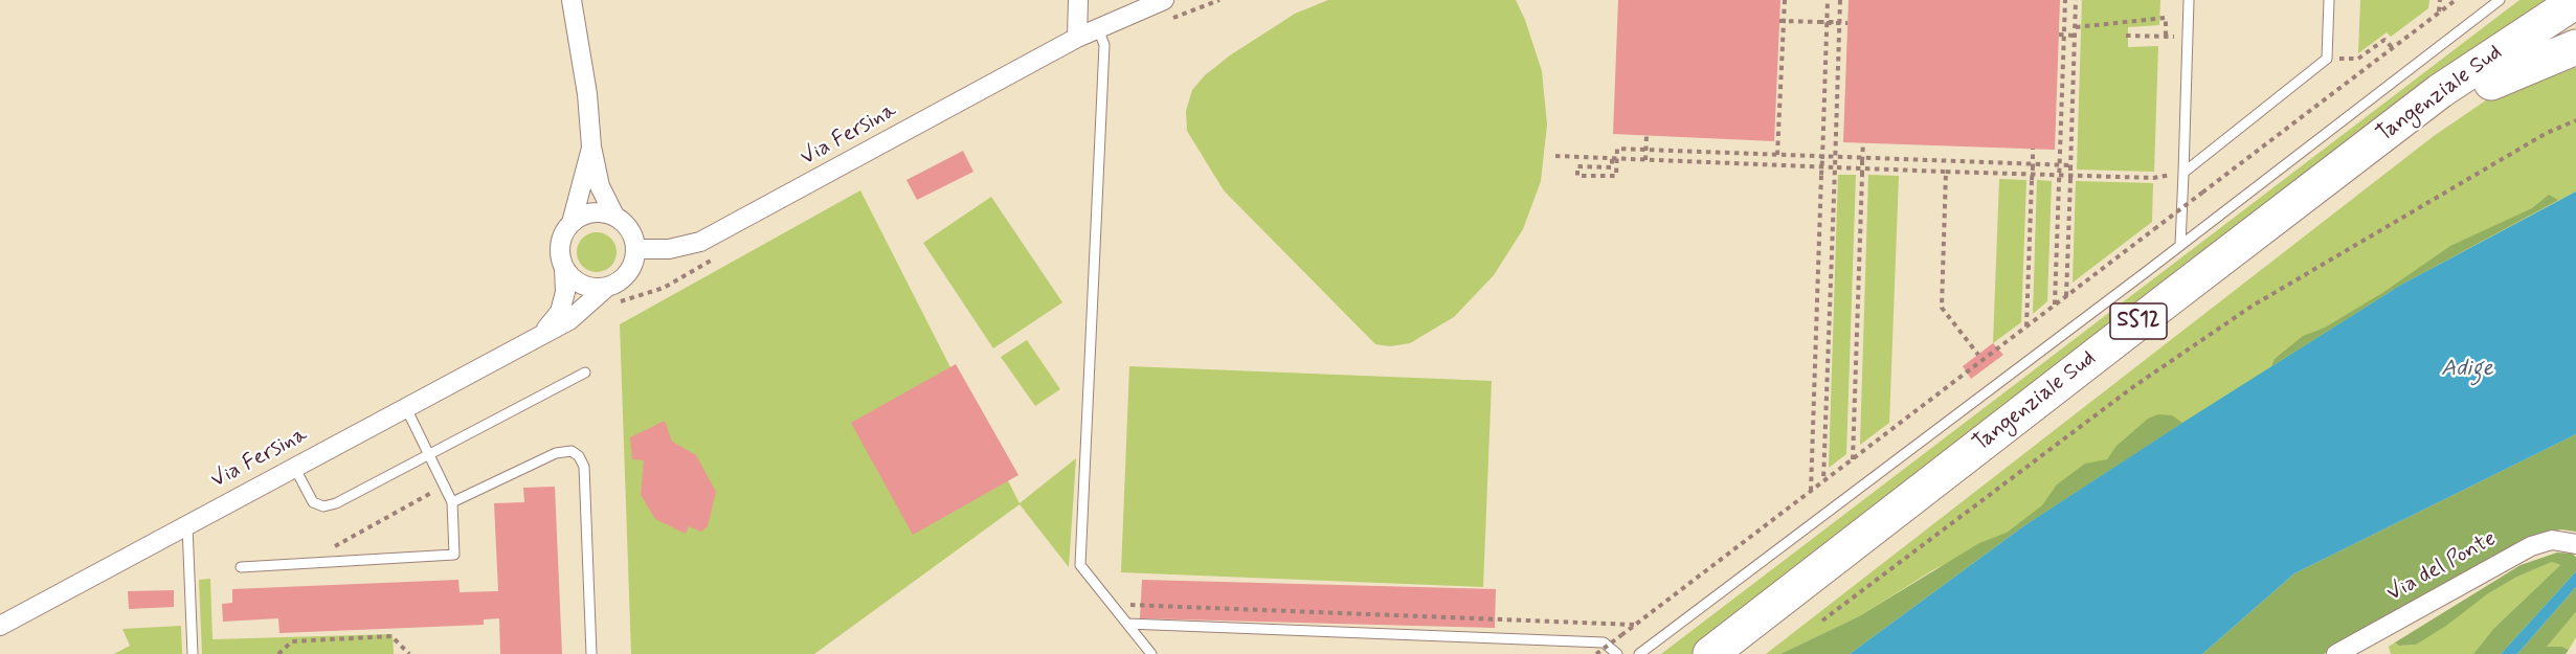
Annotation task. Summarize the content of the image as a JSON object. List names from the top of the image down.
{
  "streets": {
    "highway": ["Tangenziale Sud", "SS12"],
    "street": ["Via Fersina", "Via del Ponte"]
  },
  "water": ["Adige"]
}
